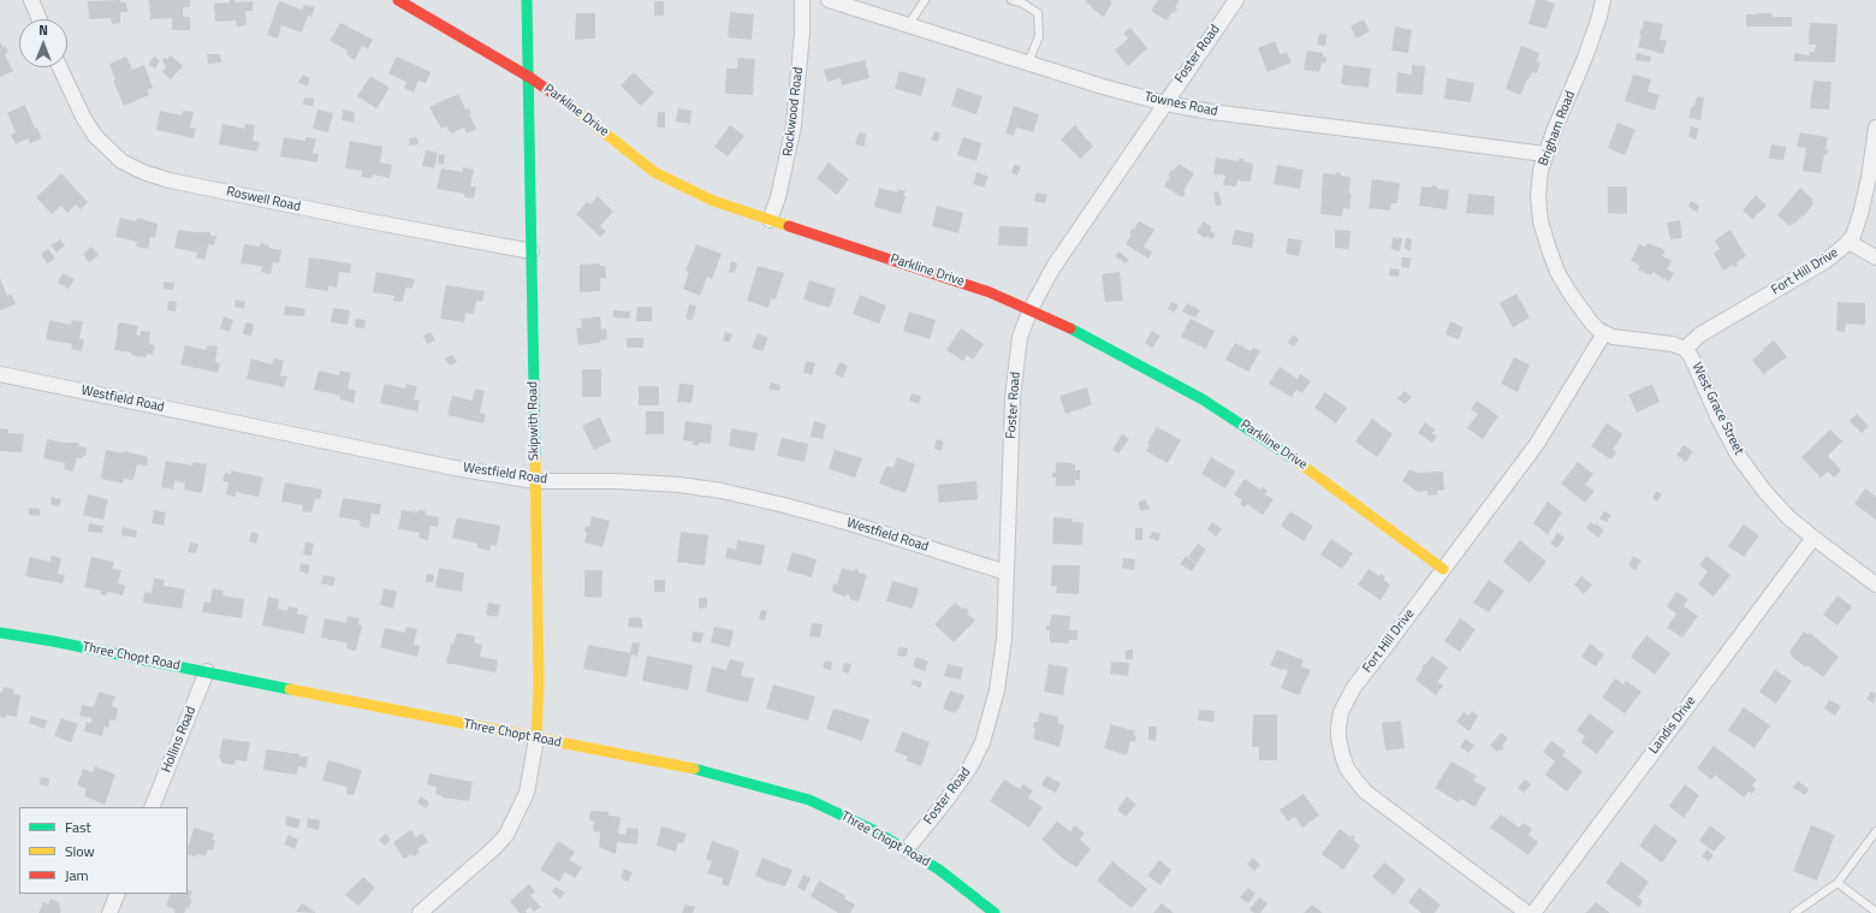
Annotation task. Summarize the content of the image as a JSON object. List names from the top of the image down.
{
  "streets": {
    "main road": ["Parkline Drive", "Skipwith Road", "Three Chopt Road"],
    "street": [
      "Foster Road",
      "Townes Road",
      "Rockwood Road",
      "Brigham Road",
      "Roswell Road",
      "Fort Hill Drive",
      "Westfield Road",
      "West Grace Street",
      "Landis Drive",
      "Hollins Road"
    ]
  },
  "crossings": [
    ["Foster Road", "Townes Road"],
    ["Foster Road", "Parkline Drive"],
    ["Foster Road", "Westfield Road"],
    ["Foster Road", "Three Chopt Road"],
    ["Townes Road", "Brigham Road"],
    ["Parkline Drive", "Rockwood Road"],
    ["Parkline Drive", "Fort Hill Drive"],
    ["Parkline Drive", "Skipwith Road"],
    ["Brigham Road", "Fort Hill Drive"],
    ["Roswell Road", "Skipwith Road"],
    ["Fort Hill Drive", "West Grace Street"],
    ["Westfield Road", "Skipwith Road"],
    ["West Grace Street", "Landis Drive"],
    ["Skipwith Road", "Three Chopt Road"],
    ["Three Chopt Road", "Hollins Road"]
  ],
  "legend": ["Fast", "Slow", "Jam"],
  "north": "top"
}
